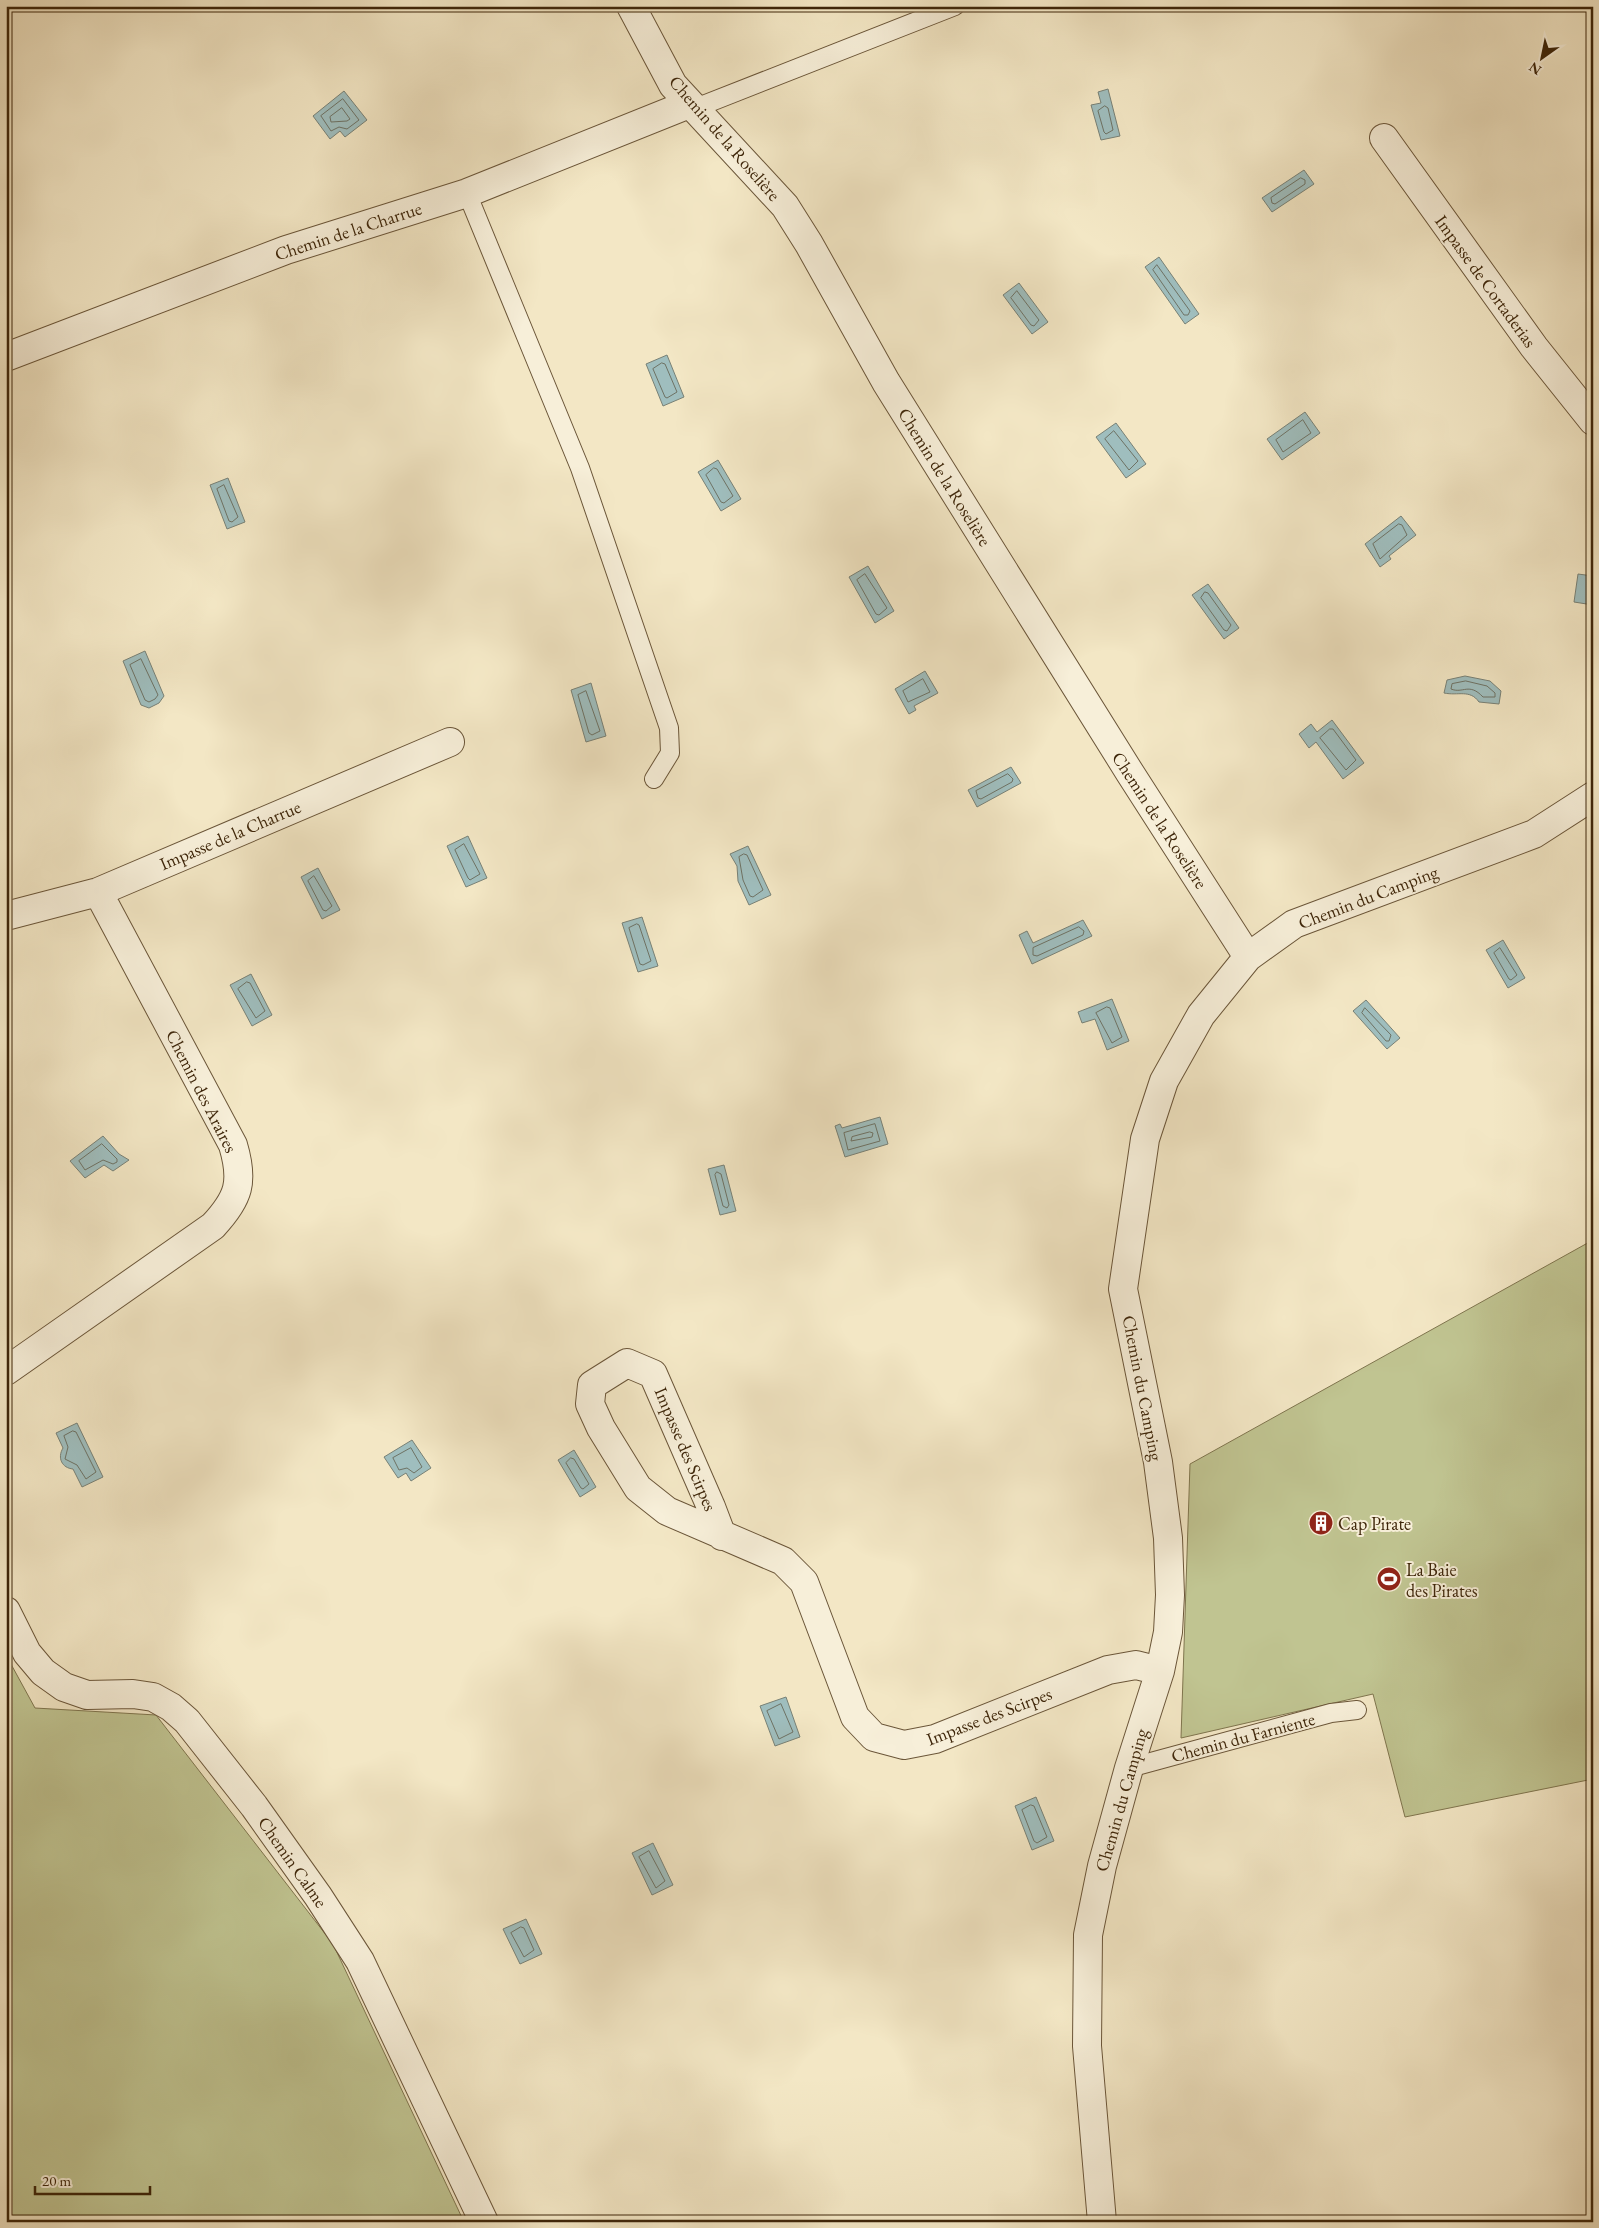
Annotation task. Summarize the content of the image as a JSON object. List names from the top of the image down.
{
  "streets": {
    "street": [
      "Chemin de la Roselière",
      "Chemin de la Charrue",
      "Impasse de Cortaderias",
      "Impasse de la Charrue",
      "Chemin du Camping",
      "Chemin des Araires",
      "Impasse des Scirpes",
      "Chemin Calme"
    ],
    "lane": ["Chemin du Farniente"]
  },
  "crossings": [
    ["Chemin de la Roselière", "Chemin de la Charrue"],
    ["Chemin de la Roselière", "Chemin du Camping"],
    ["Impasse de la Charrue", "Chemin des Araires"],
    ["Chemin du Camping", "Impasse des Scirpes"],
    ["Chemin du Camping", "Chemin du Farniente"]
  ],
  "places": {
    "building": ["Cap Pirate"],
    "sports": ["La Baie des Pirates"]
  },
  "scale_bar": "20 m",
  "north": "bottom left"
}
